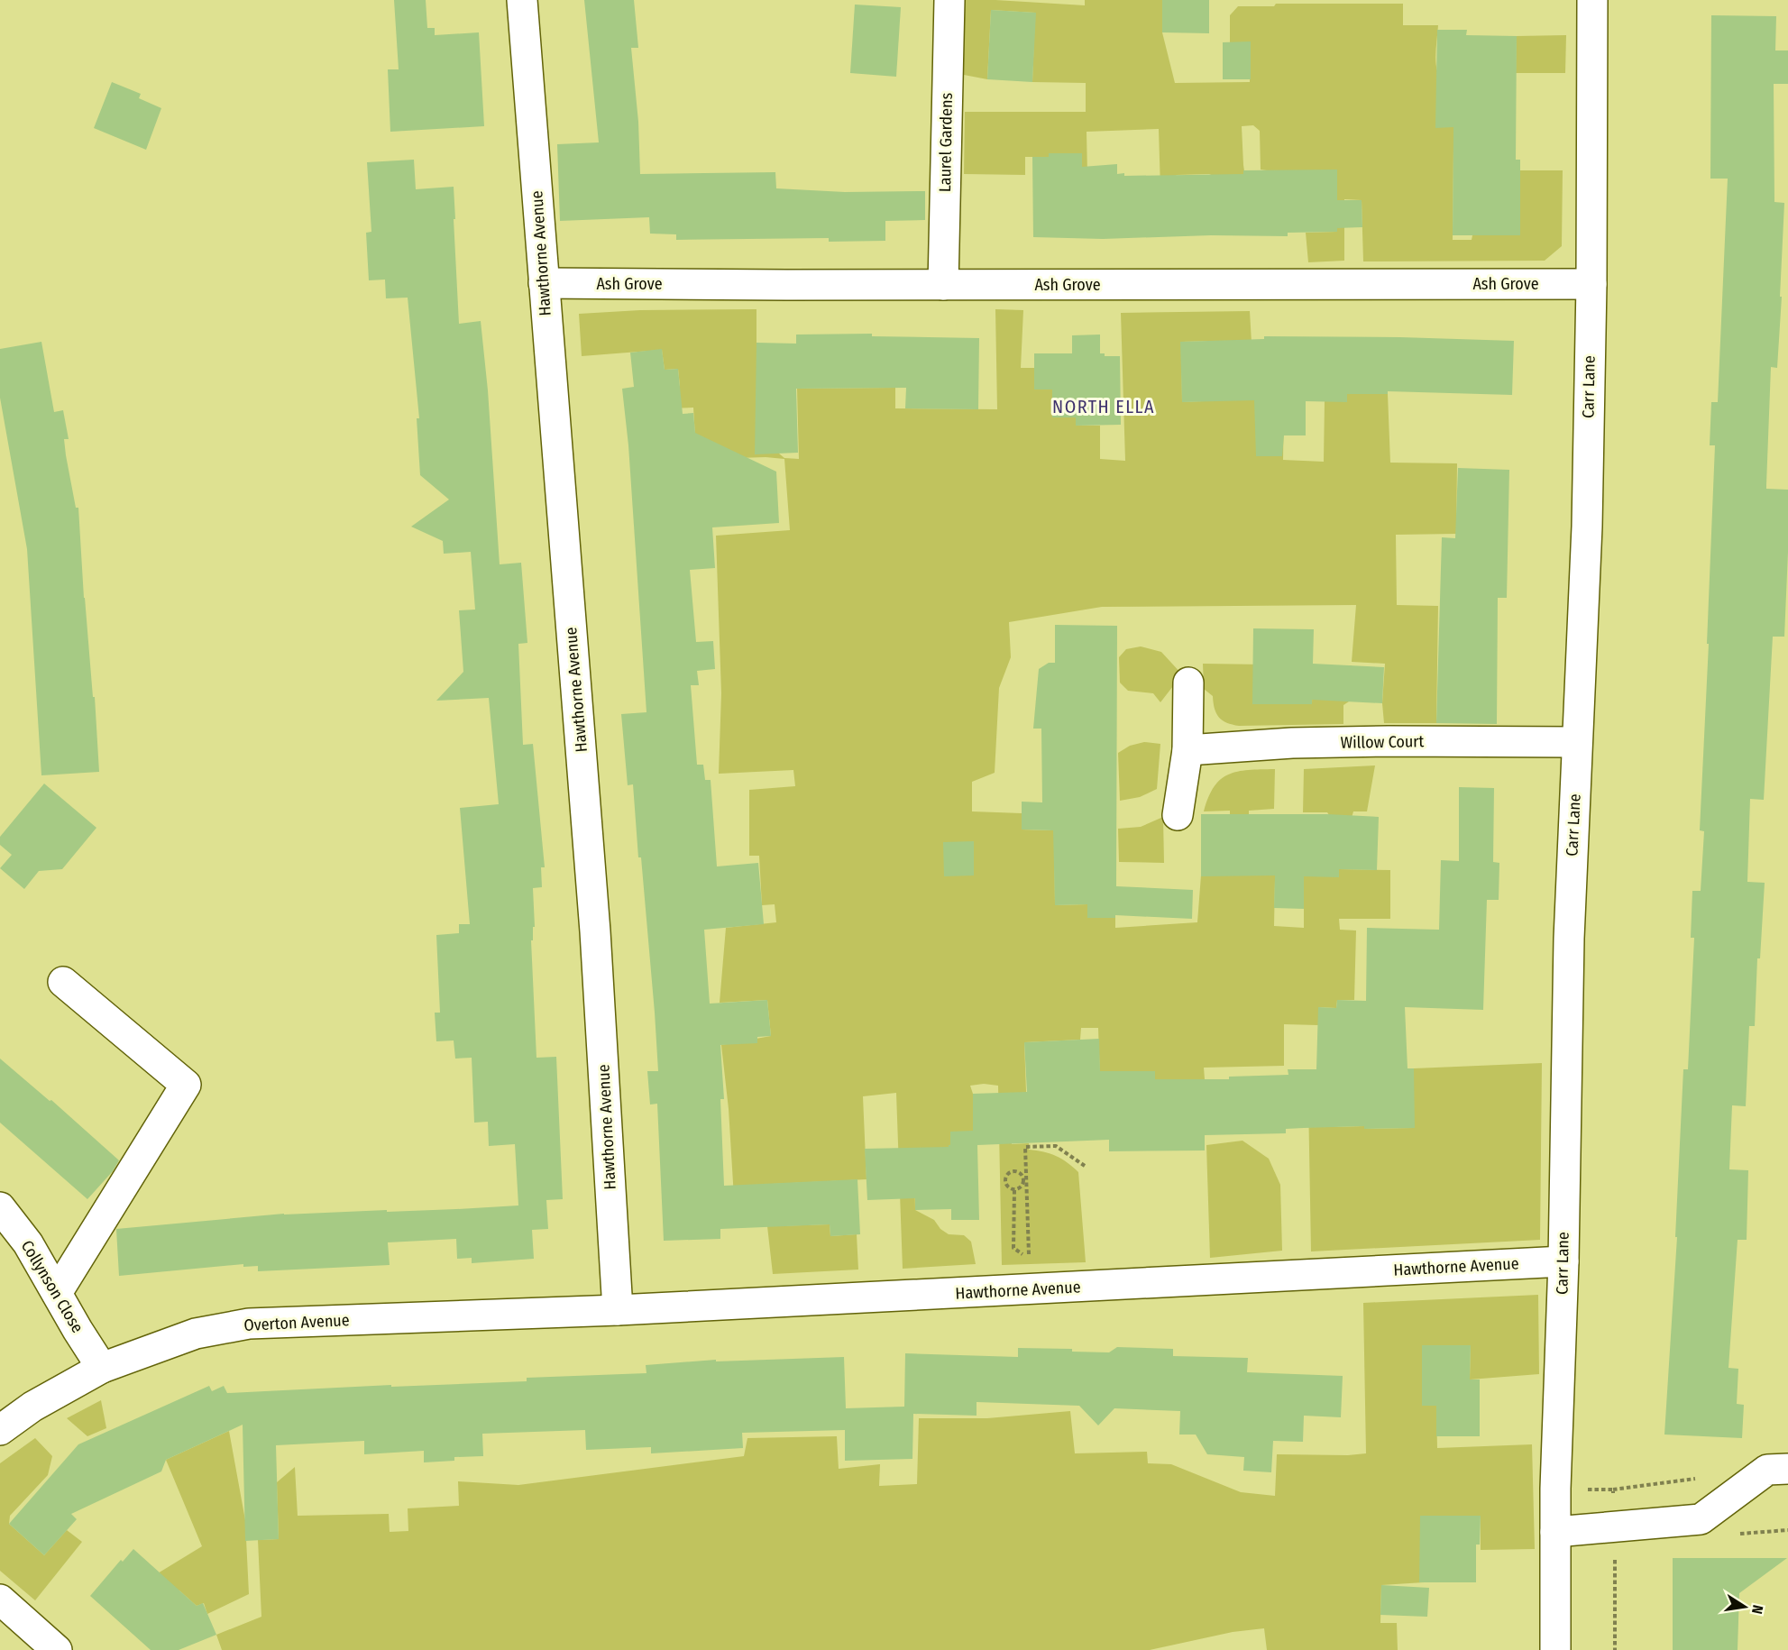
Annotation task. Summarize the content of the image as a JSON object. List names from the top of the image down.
{
  "streets": {
    "street": [
      "Laurel Gardens",
      "Hawthorne Avenue",
      "Ash Grove",
      "Carr Lane",
      "Willow Court",
      "Collynson Close",
      "Overton Avenue"
    ]
  },
  "crossings": [
    ["Laurel Gardens", "Ash Grove"],
    ["Hawthorne Avenue", "Ash Grove"],
    ["Hawthorne Avenue", "Carr Lane"],
    ["Hawthorne Avenue", "Overton Avenue"],
    ["Ash Grove", "Carr Lane"],
    ["Carr Lane", "Willow Court"],
    ["Collynson Close", "Overton Avenue"]
  ],
  "districts": ["NORTH ELLA"],
  "north": "right"
}
